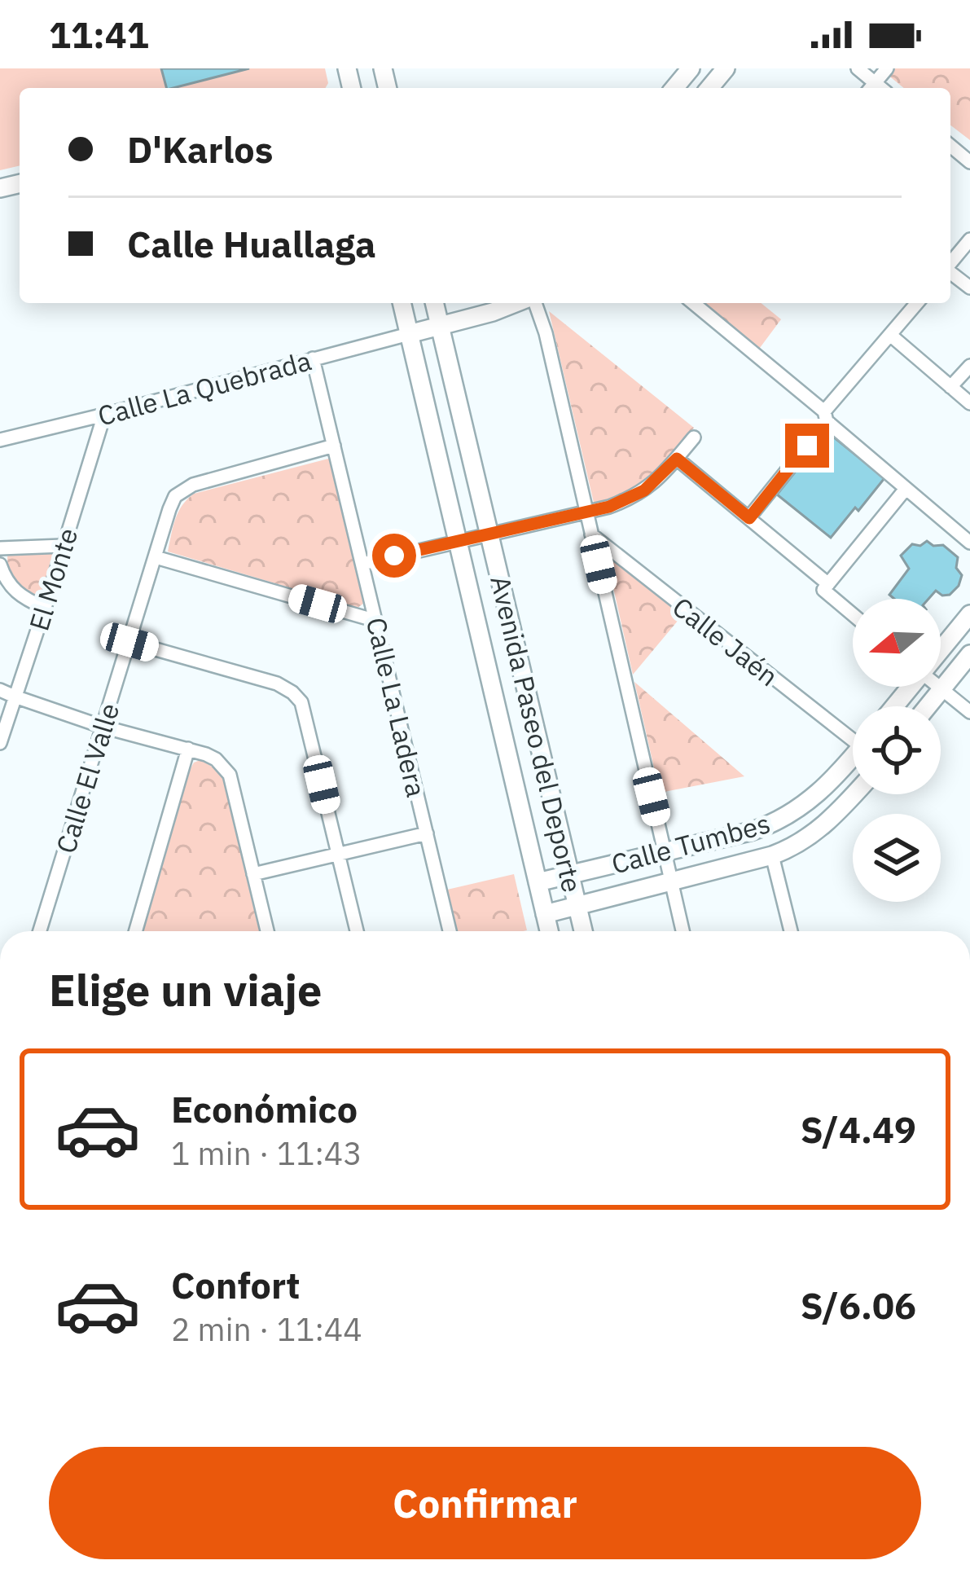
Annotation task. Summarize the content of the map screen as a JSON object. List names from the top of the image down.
{
  "streets": {
    "main road": ["Avenida Paseo del Deporte", "Calle Tumbes"],
    "street": [
      "Calle La Quebrada",
      "El Monte",
      "Calle Jaén",
      "Calle La Ladera",
      "Calle El Valle"
    ]
  },
  "crossings": [
    ["Calle La Quebrada", "El Monte"],
    ["Calle La Quebrada", "Calle La Ladera"],
    ["Calle La Quebrada", "Avenida Paseo del Deporte"],
    ["Calle La Ladera", "Calle El Valle"],
    ["Avenida Paseo del Deporte", "Calle Tumbes"]
  ],
  "north": "left",
  "page": {
    "status": "11:41",
    "banner": ["D'Karlos", "Calle Huallaga"],
    "heading": "Elige un viaje",
    "list": [
      {
        "name": "Económico",
        "note": "1 min · 11:43",
        "value": "S/4.49"
      },
      {
        "name": "Confort",
        "note": "2 min · 11:44",
        "value": "S/6.06"
      }
    ],
    "buttons": "Confirmar"
  }
}
